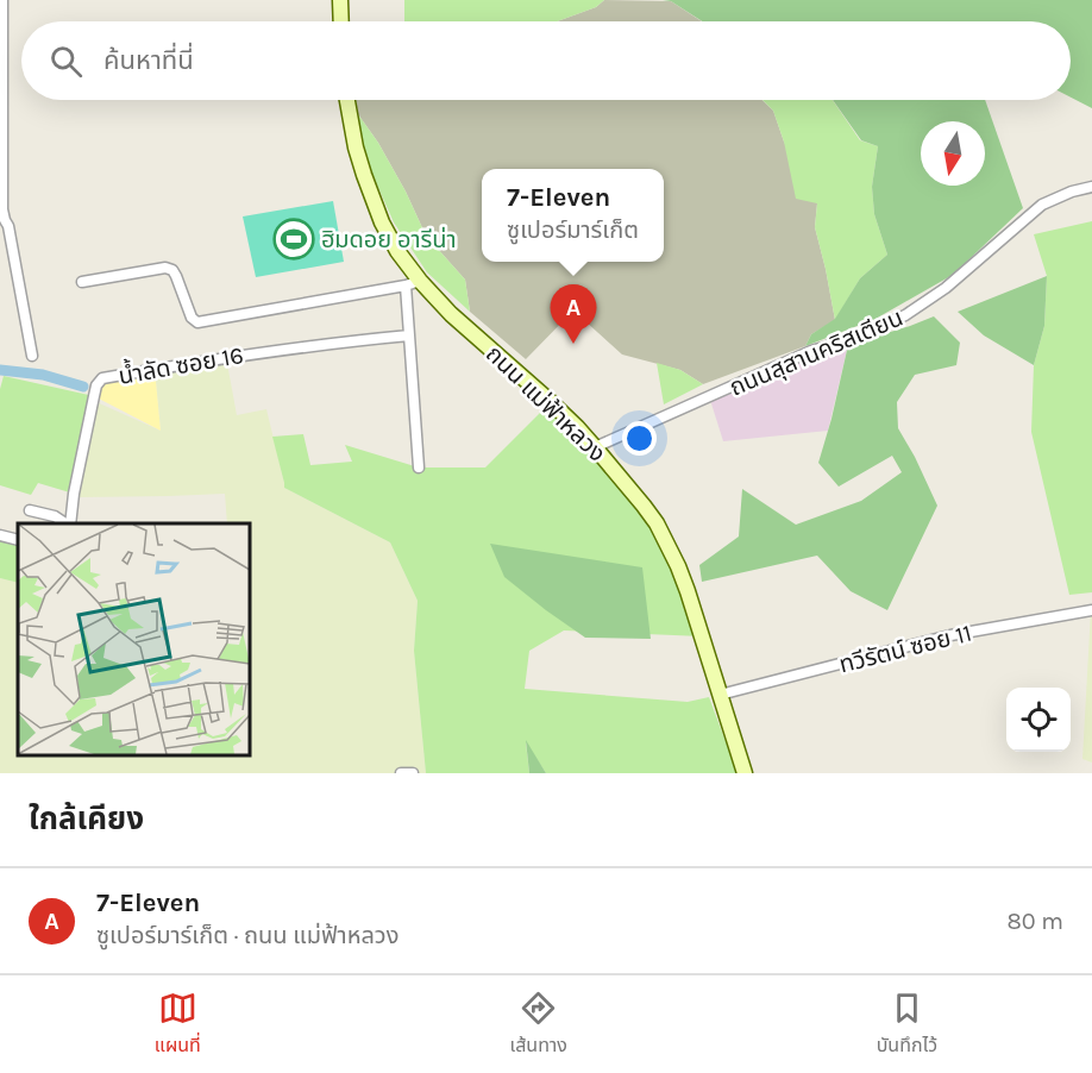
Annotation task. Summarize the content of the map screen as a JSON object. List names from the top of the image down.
{
  "streets": {
    "street": [
      "ถนนสุสานคริสเตียน",
      "น้ำลัด ซอย 16",
      "ถนน แม่ฟ้าหลวง",
      "ทวีรัตน์ ซอย 11"
    ]
  },
  "crossings": [
    ["ถนนสุสานคริสเตียน", "ถนน แม่ฟ้าหลวง"],
    ["ถนน แม่ฟ้าหลวง", "ทวีรัตน์ ซอย 11"]
  ],
  "places": {
    "sports": ["ฮิมดอย อารีน่า"]
  },
  "north": "bottom",
  "page": {
    "search": "ค้นหาที่นี่",
    "popup": ["7-Eleven", "ซูเปอร์มาร์เก็ต"],
    "pins": "A",
    "heading": "ใกล้เคียง",
    "list": [
      {
        "mark": "A",
        "name": "7-Eleven",
        "note": "ซูเปอร์มาร์เก็ต · ถนน แม่ฟ้าหลวง",
        "value": "80 m"
      }
    ],
    "nav": ["แผนที่", "เส้นทาง", "บันทึกไว้"]
  }
}
